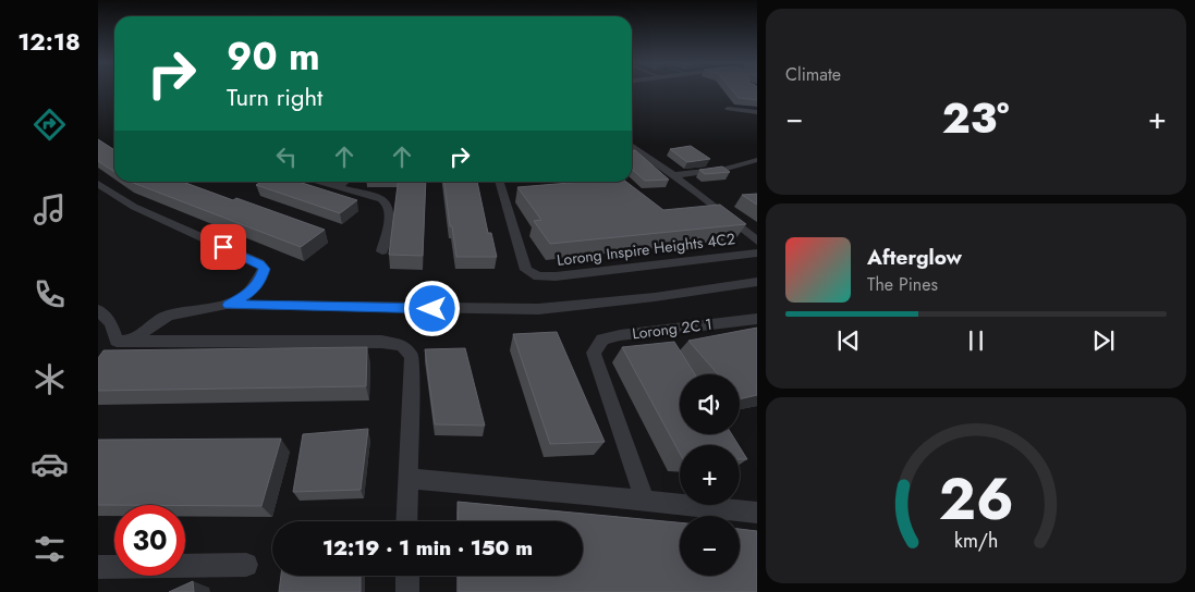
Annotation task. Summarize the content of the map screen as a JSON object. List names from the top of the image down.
{
  "streets": {
    "street": ["Lorong Inspire Heights 4C2", "Lorong 2C 1"]
  },
  "page": {
    "tabs": "12:18",
    "tile": "Climate",
    "turn": ["90 m", "Turn right"],
    "heat": ["−", "23°", "+"],
    "song": ["Afterglow", "The Pines"],
    "map_buttons": ["+", "−"],
    "limit": "30",
    "trip": "12:19 · 1 min · 150 m",
    "gauge": ["26", "km/h"]
  }
}
